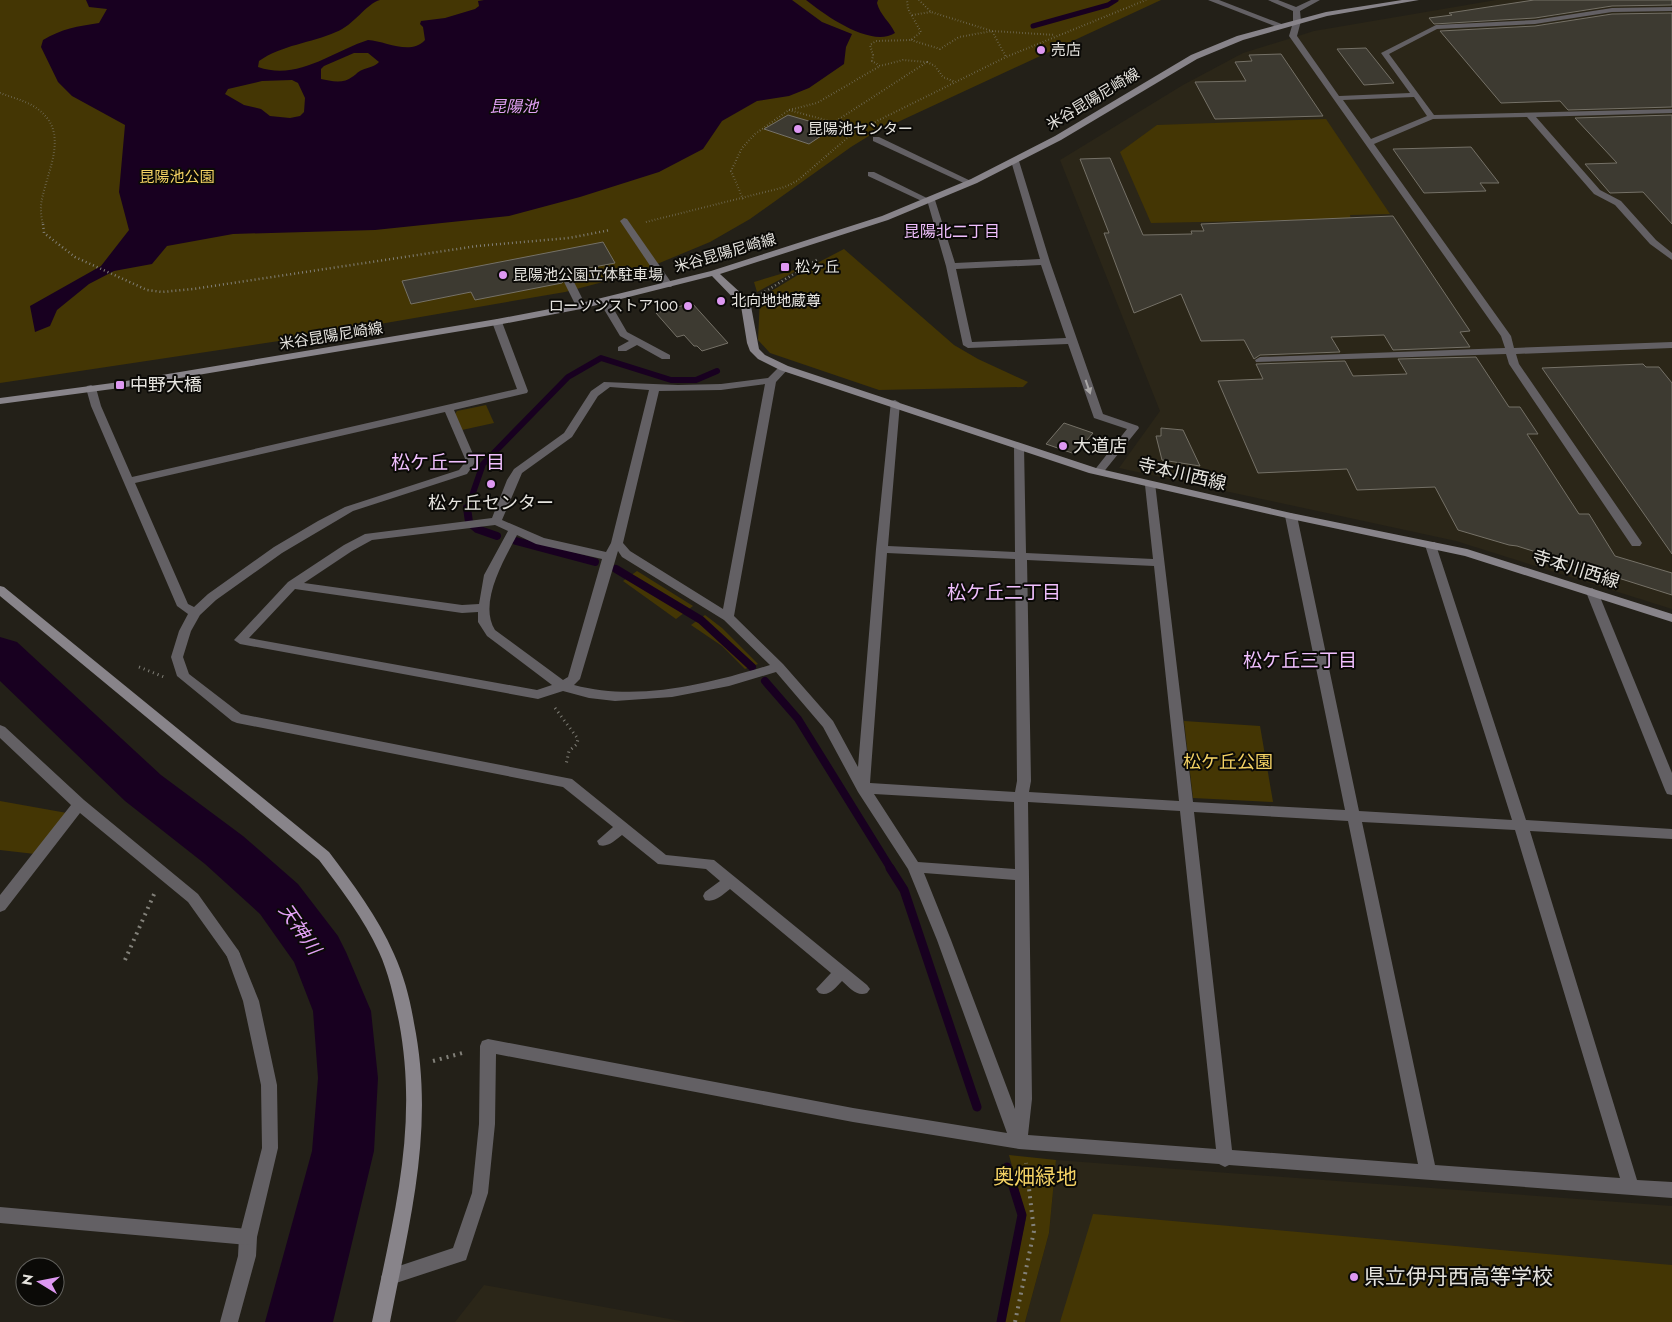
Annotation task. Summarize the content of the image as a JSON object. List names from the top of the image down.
{
  "streets": {
    "main road": ["米谷昆陽尼崎線", "寺本川西線"]
  },
  "crossings": [
    ["米谷昆陽尼崎線", "寺本川西線"]
  ],
  "districts": [
    "昆陽北二丁目",
    "松ケ丘一丁目",
    "松ケ丘二丁目",
    "松ケ丘三丁目"
  ],
  "water": ["昆陽池", "天神川"],
  "parks": ["昆陽池公園", "松ケ丘公園", "奥畑緑地"],
  "places": {
    "other": [
      "売店",
      "昆陽池センター",
      "昆陽池公園立体駐車場",
      "北向地地蔵尊",
      "ローソンストア100",
      "大道店",
      "松ヶ丘センター",
      "県立伊丹西高等学校"
    ],
    "transit": ["松ヶ丘", "中野大橋"]
  },
  "north": "left"
}
